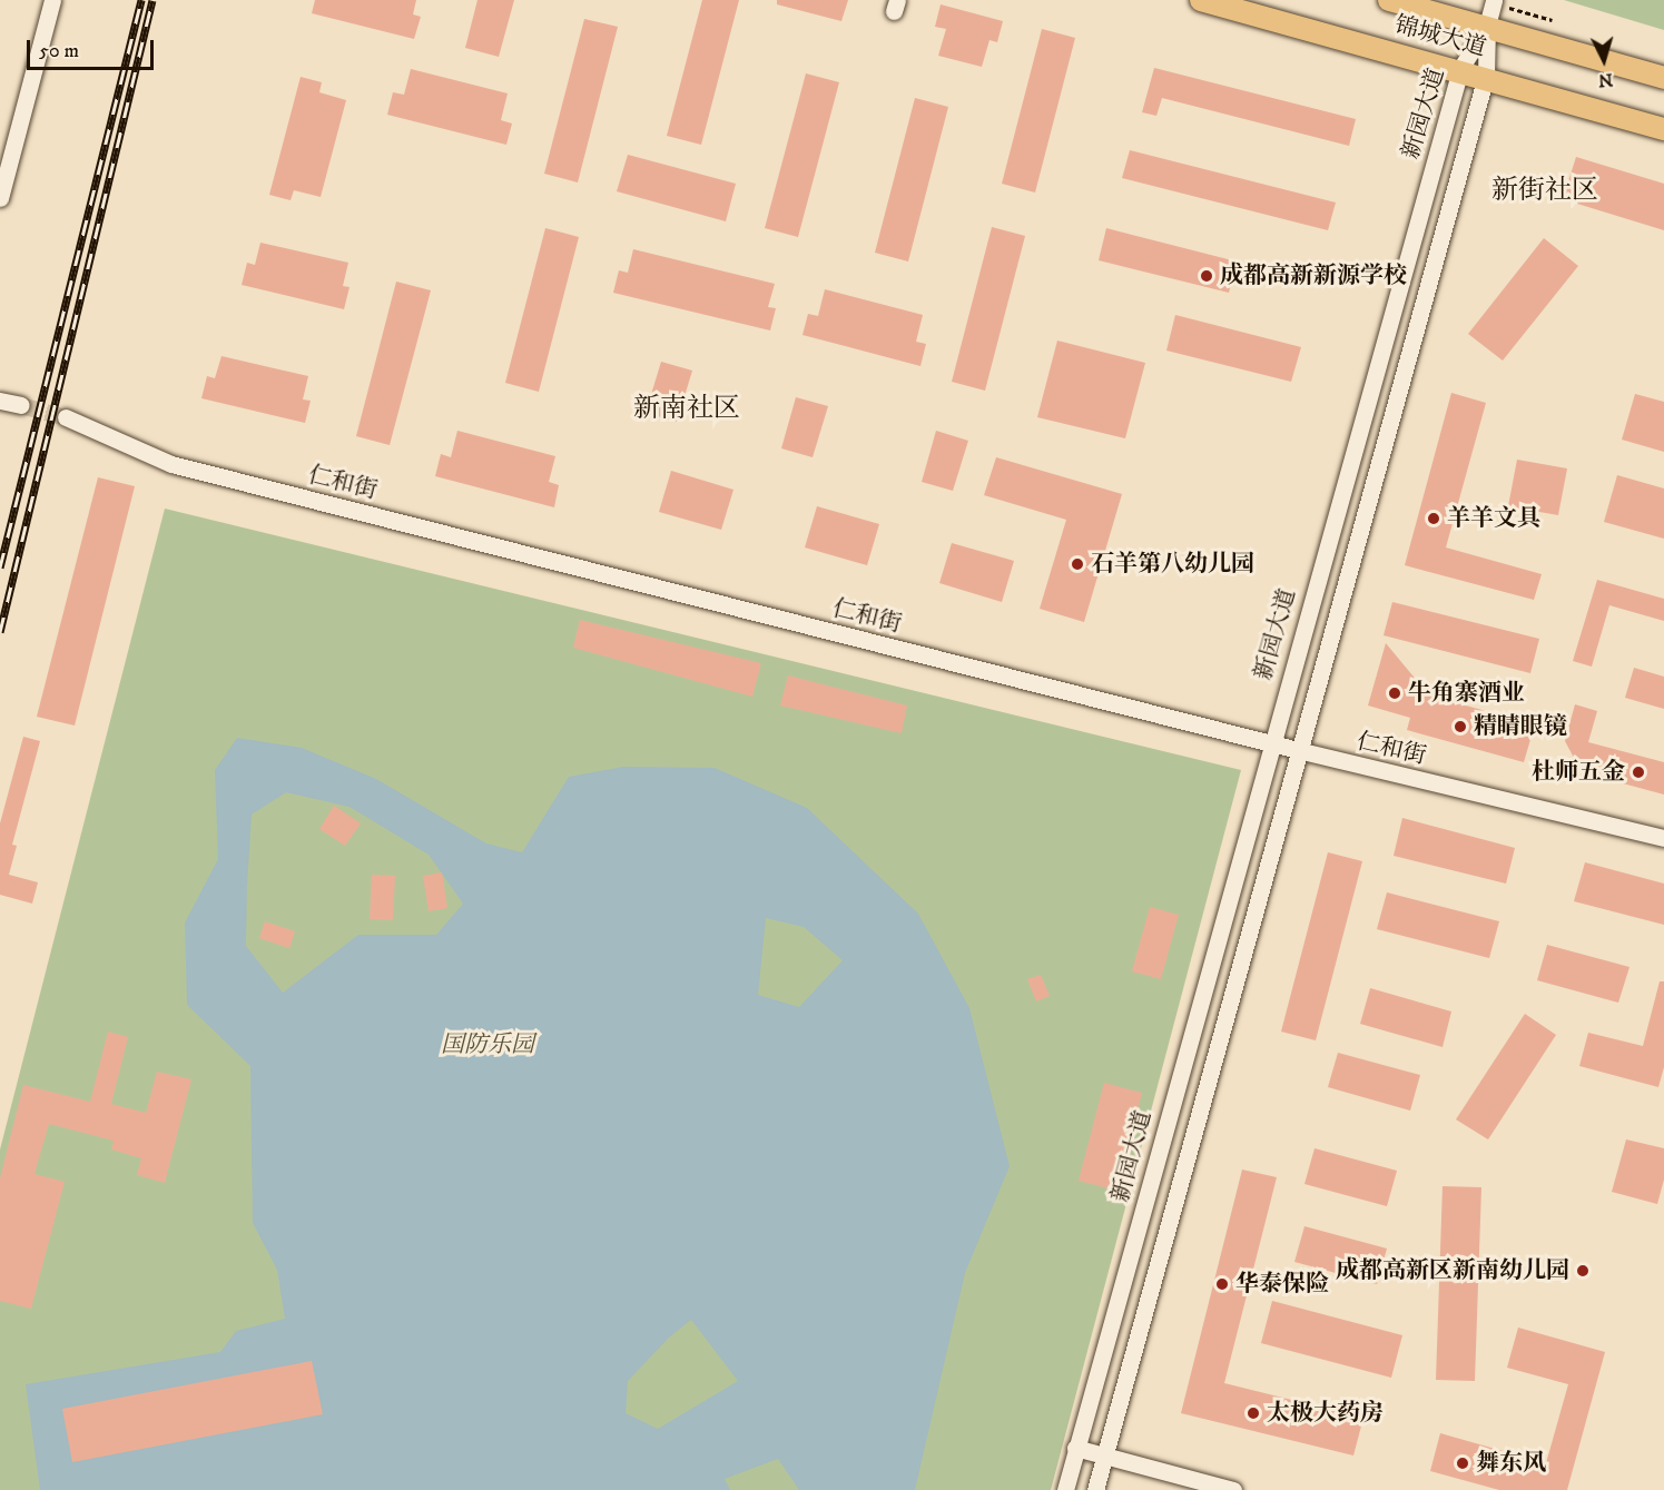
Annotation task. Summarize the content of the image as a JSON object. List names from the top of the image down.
{
  "streets": {
    "main road": ["锦城大道"],
    "street": ["新园大道", "仁和街"]
  },
  "crossings": [
    ["锦城大道", "新园大道"],
    ["新园大道", "仁和街"]
  ],
  "districts": ["新街社区", "新南社区"],
  "parks": ["国防乐园"],
  "places": [
    "成都高新新源学校",
    "羊羊文具",
    "石羊第八幼儿园",
    "牛角寨酒业",
    "精睛眼镜",
    "杜师五金",
    "成都高新区新南幼儿园",
    "华泰保险",
    "太极大药房",
    "舞东风"
  ],
  "scale_bar": "50 m",
  "north": "bottom"
}
